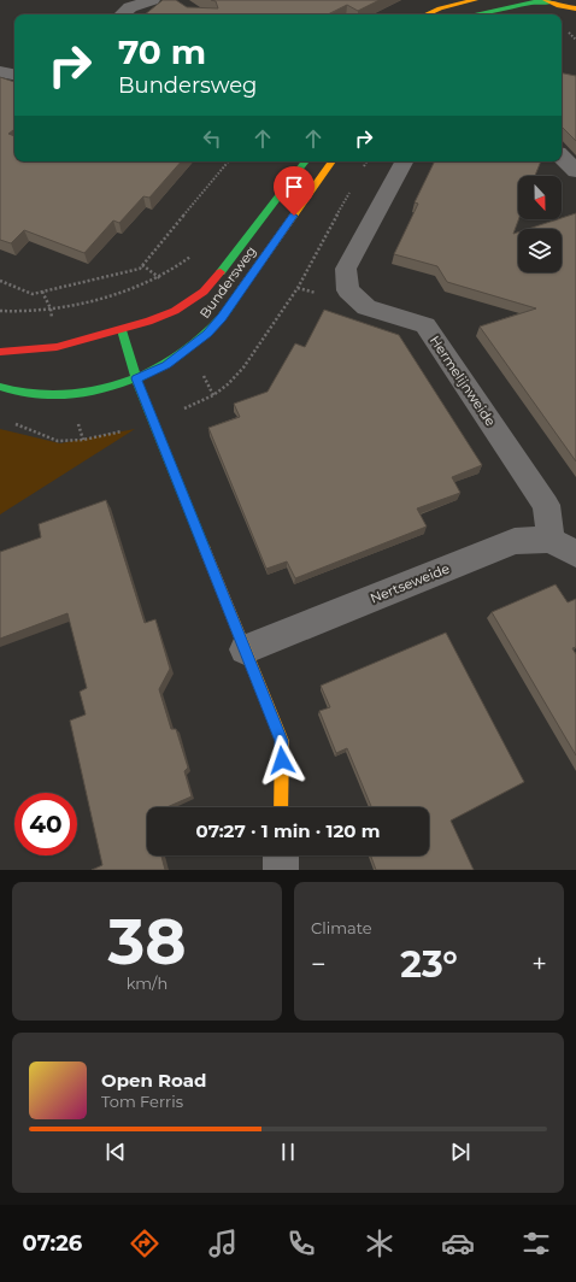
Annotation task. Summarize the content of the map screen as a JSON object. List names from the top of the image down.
{
  "streets": {
    "street": ["Bundersweg", "Hermelijnweide", "Nertseweide"]
  },
  "crossings": [
    ["Hermelijnweide", "Nertseweide"]
  ],
  "north": "bottom",
  "page": {
    "turn": ["70 m", "Bundersweg"],
    "limit": "40",
    "trip": "07:27 · 1 min · 120 m",
    "tile": [
      ["38", "km/h"],
      "Climate"
    ],
    "heat": ["−", "23°", "+"],
    "song": ["Open Road", "Tom Ferris"],
    "tabs": "07:26"
  }
}
